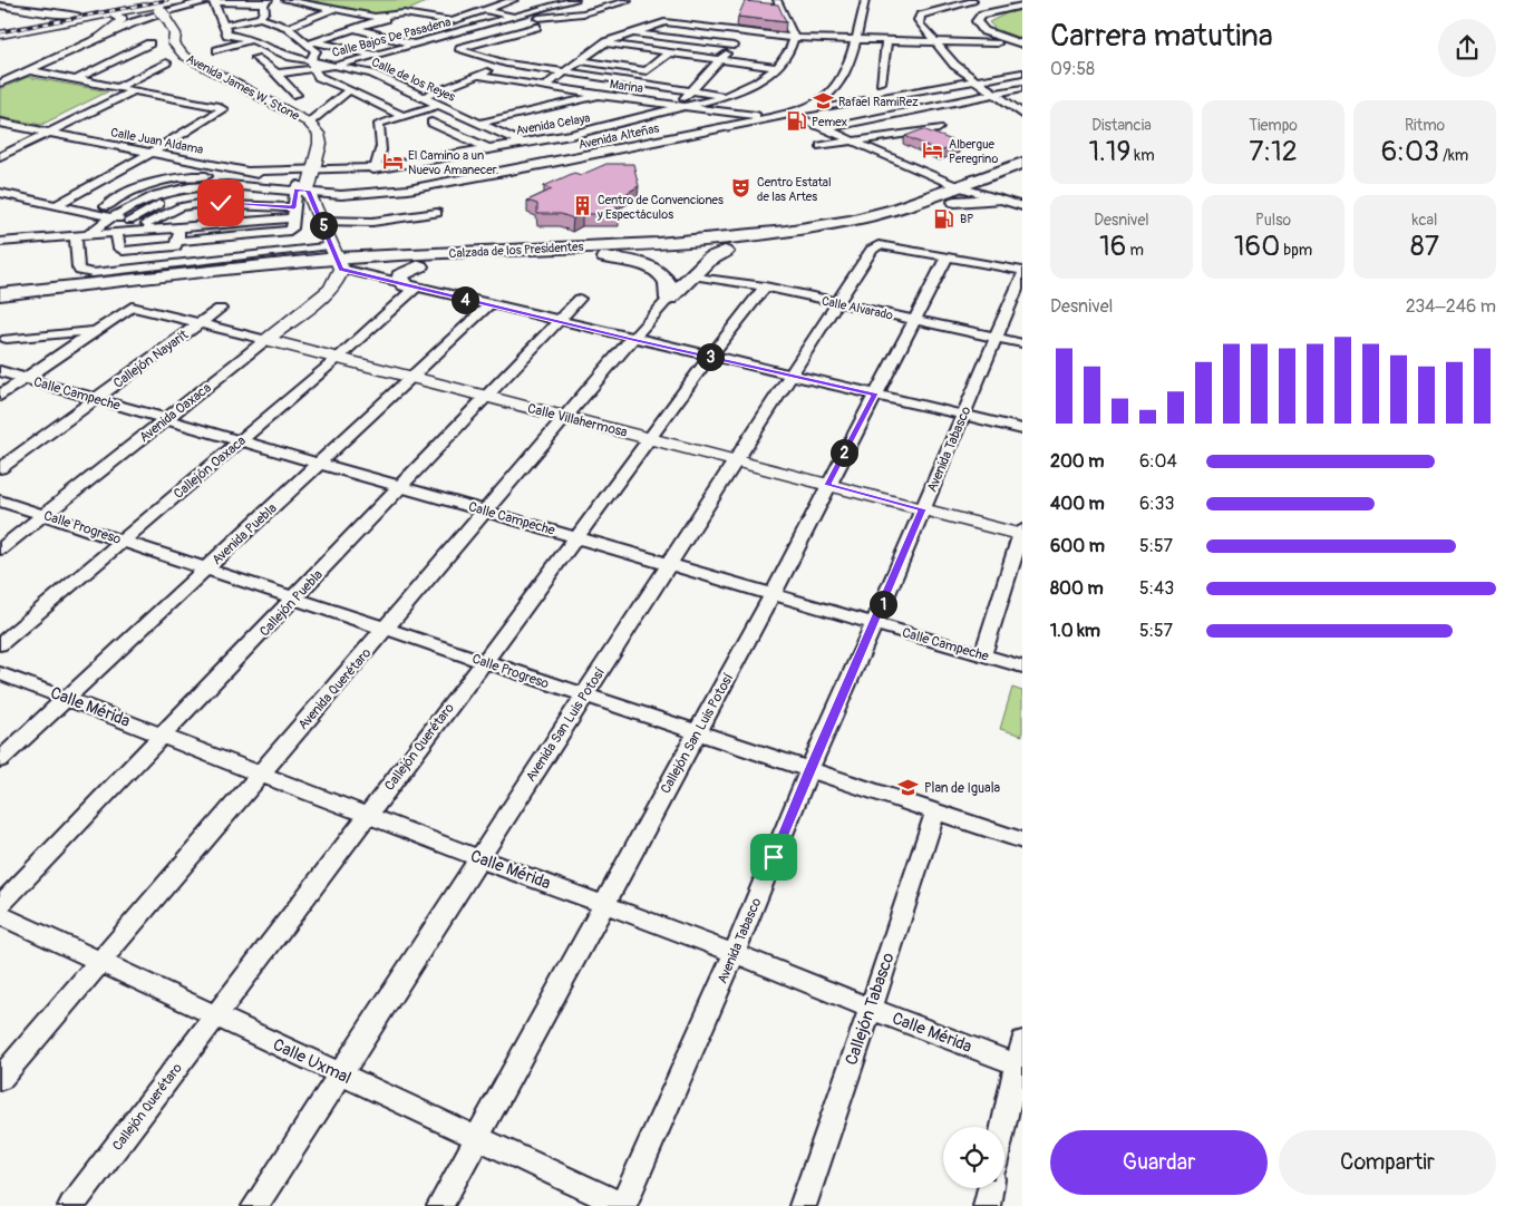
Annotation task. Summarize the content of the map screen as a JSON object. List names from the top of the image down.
{
  "streets": {
    "highway": ["Calzada de los Presidentes"],
    "main road": ["Avenida James W. Stone", "Avenida Oaxaca", "Calle Villahermosa"],
    "street": [
      "Calle Bajos De Pasadena",
      "Calle de los Reyes",
      "Marina",
      "Avenida Celaya",
      "Avenida Alteñas",
      "Calle Juan Aldama",
      "Calle Alvarado",
      "Callejón Nayarit",
      "Calle Campeche",
      "Avenida Tabasco",
      "Callejón Oaxaca",
      "Calle Progreso",
      "Avenida Puebla",
      "Callejón Puebla",
      "Avenida Querétaro",
      "Calle Mérida",
      "Avenida San Luis Potosí",
      "Callejón San Luis Potosí",
      "Callejón Querétaro",
      "Callejón Tabasco",
      "Calle Uxmal"
    ]
  },
  "crossings": [
    ["Calle Bajos De Pasadena", "Calle de los Reyes"],
    ["Calle de los Reyes", "Avenida Celaya"],
    ["Marina", "Avenida Celaya"],
    ["Marina", "Avenida Alteñas"],
    ["Avenida James W. Stone", "Avenida Celaya"],
    ["Avenida James W. Stone", "Avenida Alteñas"],
    ["Avenida James W. Stone", "Calle Juan Aldama"],
    ["Avenida Celaya", "Calle Juan Aldama"],
    ["Avenida Alteñas", "Calle Juan Aldama"],
    ["Calzada de los Presidentes", "Avenida Oaxaca"],
    ["Calle Alvarado", "Avenida Tabasco"],
    ["Calle Alvarado", "Avenida San Luis Potosí"],
    ["Calle Alvarado", "Callejón San Luis Potosí"],
    ["Calle Alvarado", "Callejón Querétaro"],
    ["Callejón Nayarit", "Calle Campeche"],
    ["Callejón Nayarit", "Calle Villahermosa"],
    ["Calle Campeche", "Avenida Oaxaca"],
    ["Calle Campeche", "Avenida Tabasco"],
    ["Calle Campeche", "Callejón Oaxaca"],
    ["Calle Campeche", "Avenida Puebla"],
    ["Calle Campeche", "Callejón Puebla"],
    ["Calle Campeche", "Avenida Querétaro"],
    ["Calle Campeche", "Avenida San Luis Potosí"],
    ["Calle Campeche", "Callejón San Luis Potosí"],
    ["Calle Campeche", "Callejón Querétaro"],
    ["Avenida Oaxaca", "Calle Villahermosa"],
    ["Avenida Oaxaca", "Calle Progreso"],
    ["Calle Villahermosa", "Avenida Tabasco"],
    ["Calle Villahermosa", "Callejón Oaxaca"],
    ["Calle Villahermosa", "Avenida Puebla"],
    ["Calle Villahermosa", "Callejón Puebla"],
    ["Calle Villahermosa", "Avenida Querétaro"],
    ["Calle Villahermosa", "Avenida San Luis Potosí"],
    ["Calle Villahermosa", "Callejón San Luis Potosí"],
    ["Calle Villahermosa", "Callejón Querétaro"],
    ["Avenida Tabasco", "Calle Progreso"],
    ["Avenida Tabasco", "Calle Mérida"],
    ["Avenida Tabasco", "Calle Uxmal"],
    ["Callejón Oaxaca", "Calle Progreso"],
    ["Calle Progreso", "Avenida Puebla"],
    ["Calle Progreso", "Callejón Puebla"],
    ["Calle Progreso", "Avenida Querétaro"],
    ["Calle Progreso", "Avenida San Luis Potosí"],
    ["Calle Progreso", "Callejón San Luis Potosí"],
    ["Calle Progreso", "Callejón Querétaro"],
    ["Calle Progreso", "Callejón Tabasco"],
    ["Avenida Puebla", "Calle Mérida"],
    ["Callejón Puebla", "Calle Mérida"],
    ["Avenida Querétaro", "Calle Mérida"],
    ["Avenida Querétaro", "Calle Uxmal"],
    ["Calle Mérida", "Avenida San Luis Potosí"],
    ["Calle Mérida", "Callejón San Luis Potosí"],
    ["Calle Mérida", "Callejón Querétaro"],
    ["Calle Mérida", "Callejón Tabasco"],
    ["Avenida San Luis Potosí", "Callejón San Luis Potosí"],
    ["Avenida San Luis Potosí", "Calle Uxmal"],
    ["Callejón San Luis Potosí", "Calle Uxmal"],
    ["Callejón Querétaro", "Calle Uxmal"]
  ],
  "places": {
    "school or university": ["Rafael RamiRez", "Plan de Iguala"],
    "fuel station": ["Pemex", "BP"],
    "hotel": ["Albergue Peregrino", "El Camino a un Nuevo Amanecer."],
    "theatre": ["Centro Estatal de las Artes"],
    "building": ["Centro de Convenciones y Espectáculos"]
  },
  "page": {
    "heading": ["Carrera matutina", "09:58"],
    "stats": [
      ["Distancia", "1.19 km"],
      ["Tiempo", "7:12"],
      ["Ritmo", "6:03 /km"],
      ["Desnivel", "16 m"],
      ["Pulso", "160 bpm"],
      ["kcal", "87"]
    ],
    "pins": [
      "5",
      "4",
      "3",
      "2",
      "1"
    ],
    "chart": ["Desnivel", "234–246 m"],
    "list": [
      {
        "name": "200 m",
        "note": "6:04"
      },
      {
        "name": "400 m",
        "note": "6:33"
      },
      {
        "name": "600 m",
        "note": "5:57"
      },
      {
        "name": "800 m",
        "note": "5:43"
      },
      {
        "name": "1.0 km",
        "note": "5:57"
      }
    ],
    "buttons": ["Guardar", "Compartir"]
  }
}
